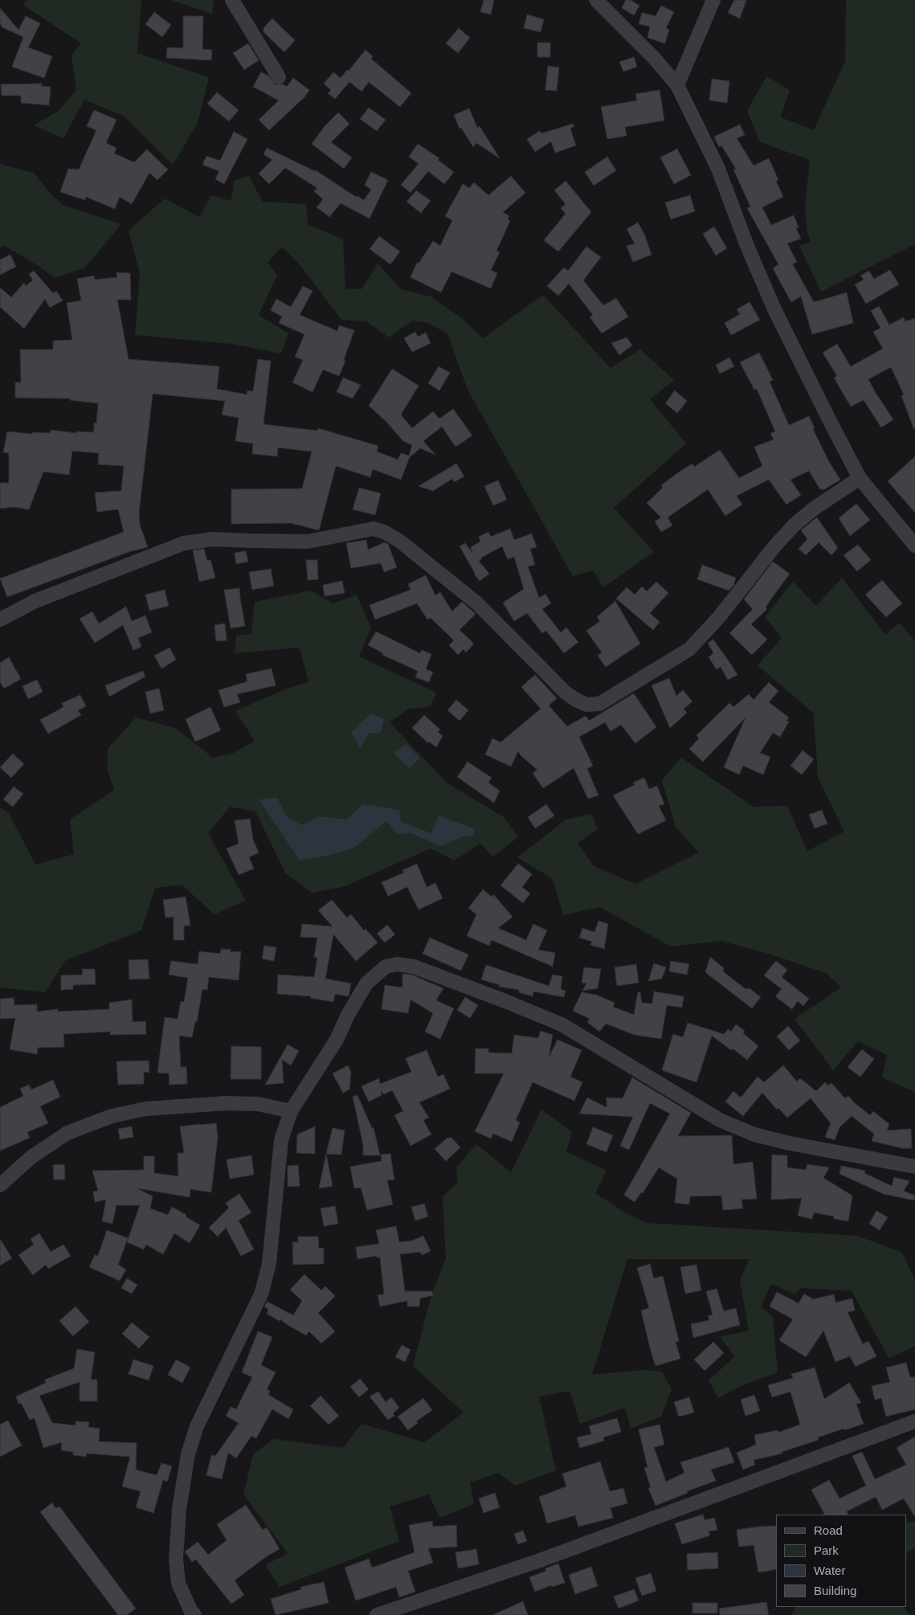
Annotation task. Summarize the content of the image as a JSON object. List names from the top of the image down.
{
  "legend": [
    "Road",
    "Park",
    "Water",
    "Building"
  ]
}
